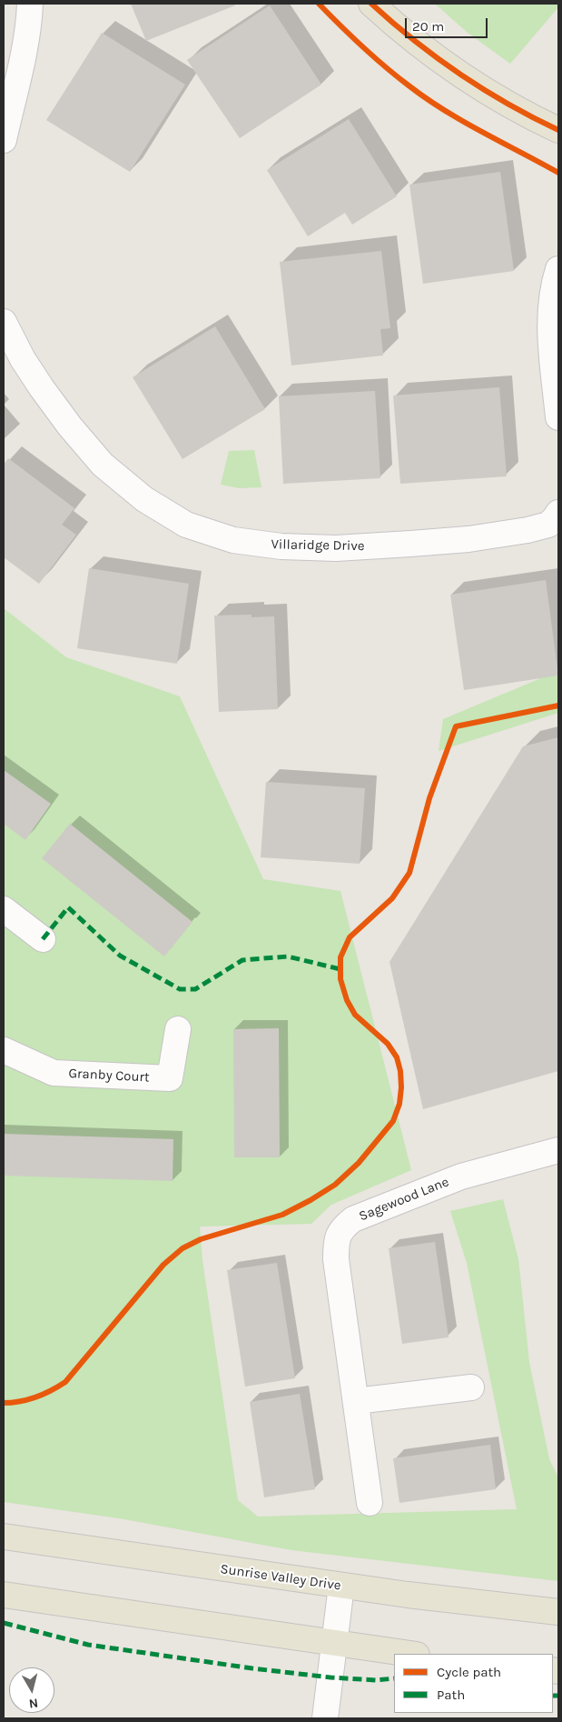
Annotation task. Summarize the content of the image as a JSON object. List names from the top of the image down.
{
  "streets": {
    "main road": ["Sunrise Valley Drive"],
    "street": ["Villaridge Drive", "Granby Court", "Sagewood Lane"]
  },
  "legend": ["Cycle path", "Path"],
  "scale_bar": "20 m",
  "north": "bottom"
}
